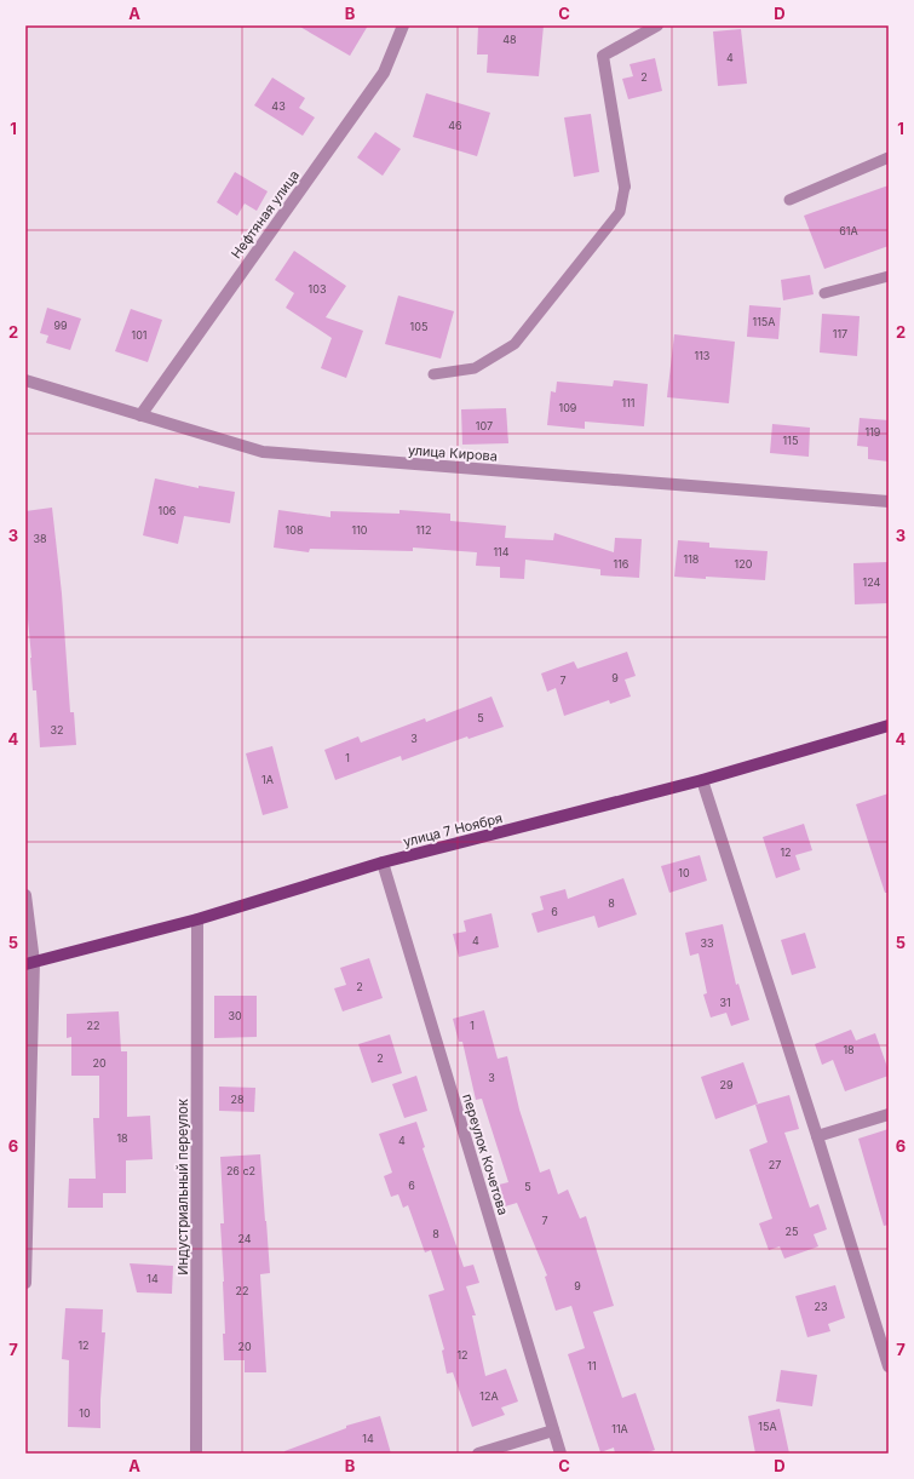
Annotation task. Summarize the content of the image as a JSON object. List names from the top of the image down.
{
  "streets": {
    "main road": ["улица 7 Ноября"],
    "street": [
      "Нефтяная улица",
      "улица Кирова",
      "переулок Кочетова",
      "Индустриальный переулок"
    ]
  },
  "crossings": [
    ["Нефтяная улица", "улица Кирова"],
    ["улица 7 Ноября", "переулок Кочетова"],
    ["улица 7 Ноября", "Индустриальный переулок"]
  ],
  "house_numbers": [
    "48",
    "4",
    "2",
    "43",
    "46",
    "61А",
    "103",
    "115А",
    "99",
    "105",
    "117",
    "101",
    "113",
    "111",
    "109",
    "107",
    "119",
    "115",
    "106",
    "108",
    "110",
    "112",
    "38",
    "114",
    "118",
    "116",
    "120",
    "124",
    "9",
    "7",
    "5",
    "32",
    "3",
    "1",
    "1А",
    "12",
    "10",
    "8",
    "6",
    "4",
    "33",
    "2",
    "31",
    "30",
    "22",
    "1",
    "18",
    "2",
    "20",
    "3",
    "29",
    "28",
    "18",
    "4",
    "27",
    "26 с2",
    "6",
    "5",
    "7",
    "25",
    "8",
    "24",
    "14",
    "9",
    "22",
    "23",
    "12",
    "20",
    "12",
    "11",
    "12А",
    "10",
    "15А",
    "11А",
    "14"
  ],
  "grid": {
    "columns": [
      "A",
      "B",
      "C",
      "D"
    ],
    "rows": [
      "1",
      "2",
      "3",
      "4",
      "5",
      "6",
      "7"
    ]
  }
}
